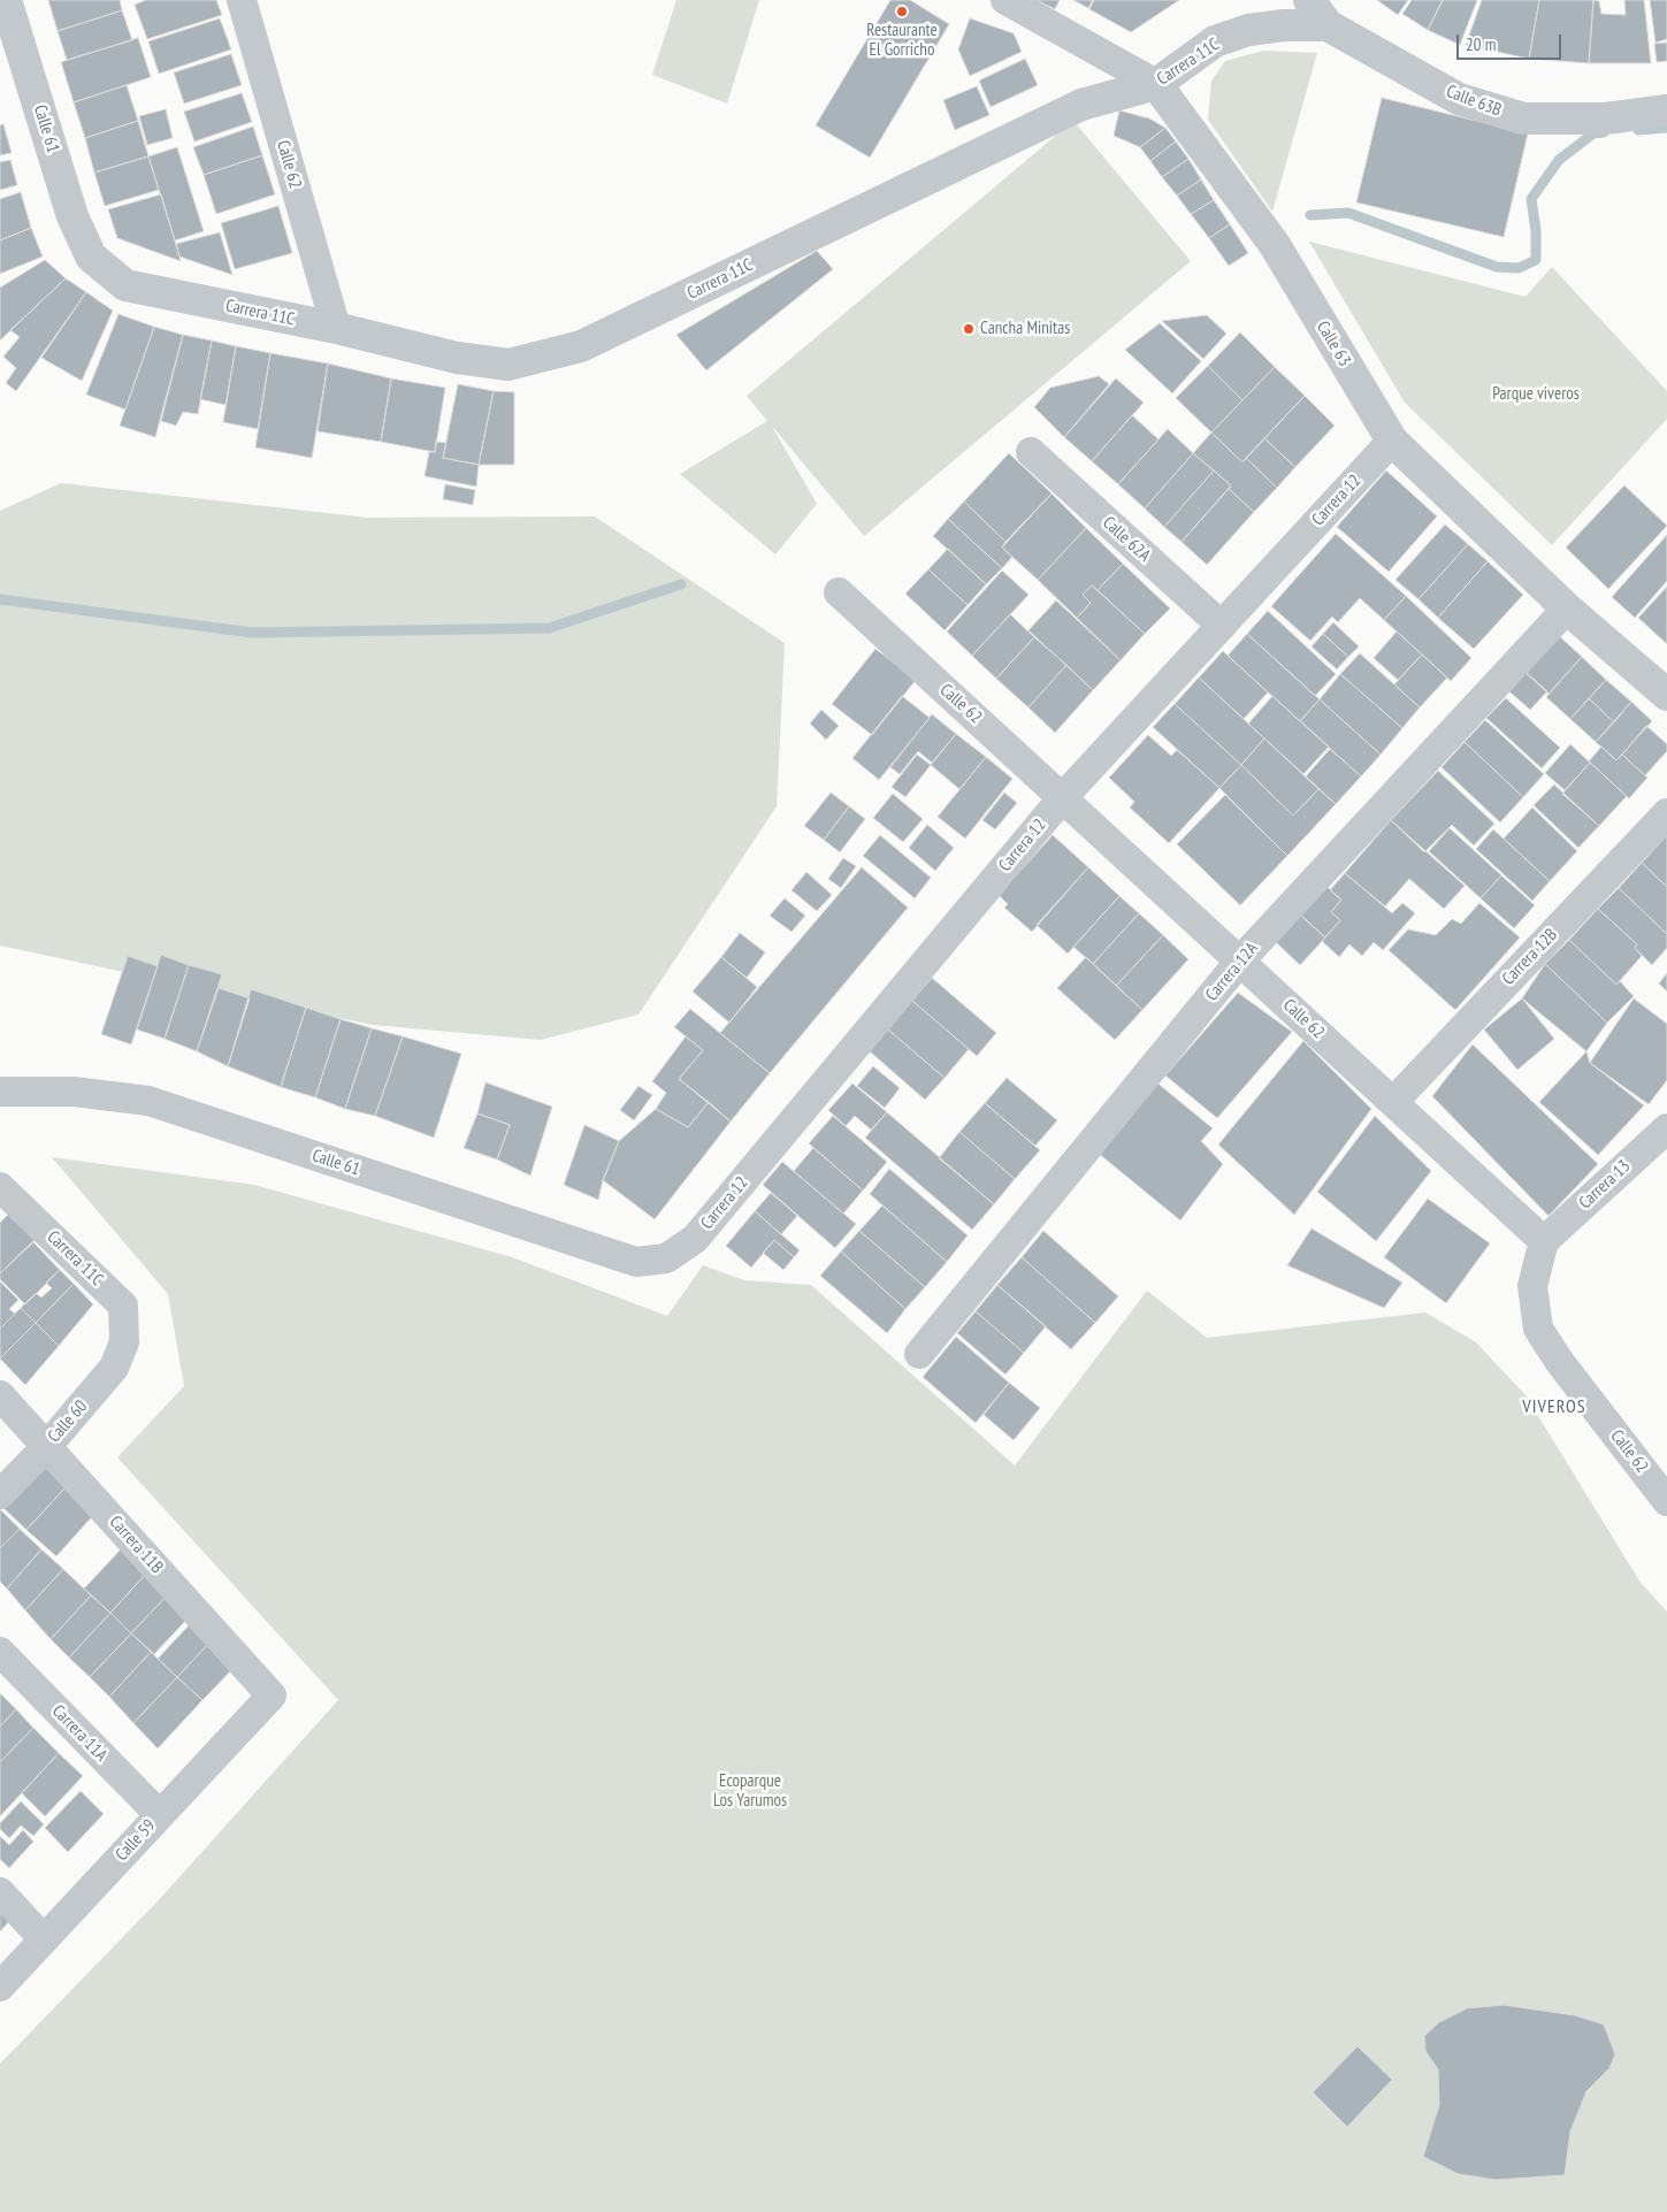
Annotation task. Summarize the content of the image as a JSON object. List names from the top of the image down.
{
  "streets": {
    "street": [
      "Carrera 11C",
      "Calle 63B",
      "Calle 61",
      "Calle 62",
      "Calle 63",
      "Carrera 12",
      "Calle 62A",
      "Carrera 12B",
      "Carrera 12A",
      "Carrera 13",
      "Calle 60",
      "Carrera 11B",
      "Carrera 11A",
      "Calle 59"
    ]
  },
  "crossings": [
    ["Carrera 11C", "Calle 63B"],
    ["Carrera 11C", "Calle 61"],
    ["Carrera 11C", "Calle 62"],
    ["Carrera 11C", "Calle 63"],
    ["Carrera 11C", "Calle 60"],
    ["Calle 61", "Carrera 12"],
    ["Calle 62", "Carrera 12"],
    ["Calle 62", "Carrera 12B"],
    ["Calle 62", "Carrera 12A"],
    ["Calle 62", "Carrera 13"],
    ["Calle 63", "Carrera 12"],
    ["Calle 63", "Carrera 12A"],
    ["Carrera 12", "Calle 62A"],
    ["Calle 60", "Carrera 11B"],
    ["Carrera 11B", "Calle 59"],
    ["Carrera 11A", "Calle 59"]
  ],
  "districts": ["VIVEROS"],
  "parks": ["Parque viveros", "Ecoparque Los Yarumos"],
  "places": ["Restaurante El Gorricho", "Cancha Minitas"],
  "scale_bar": "20 m"
}
